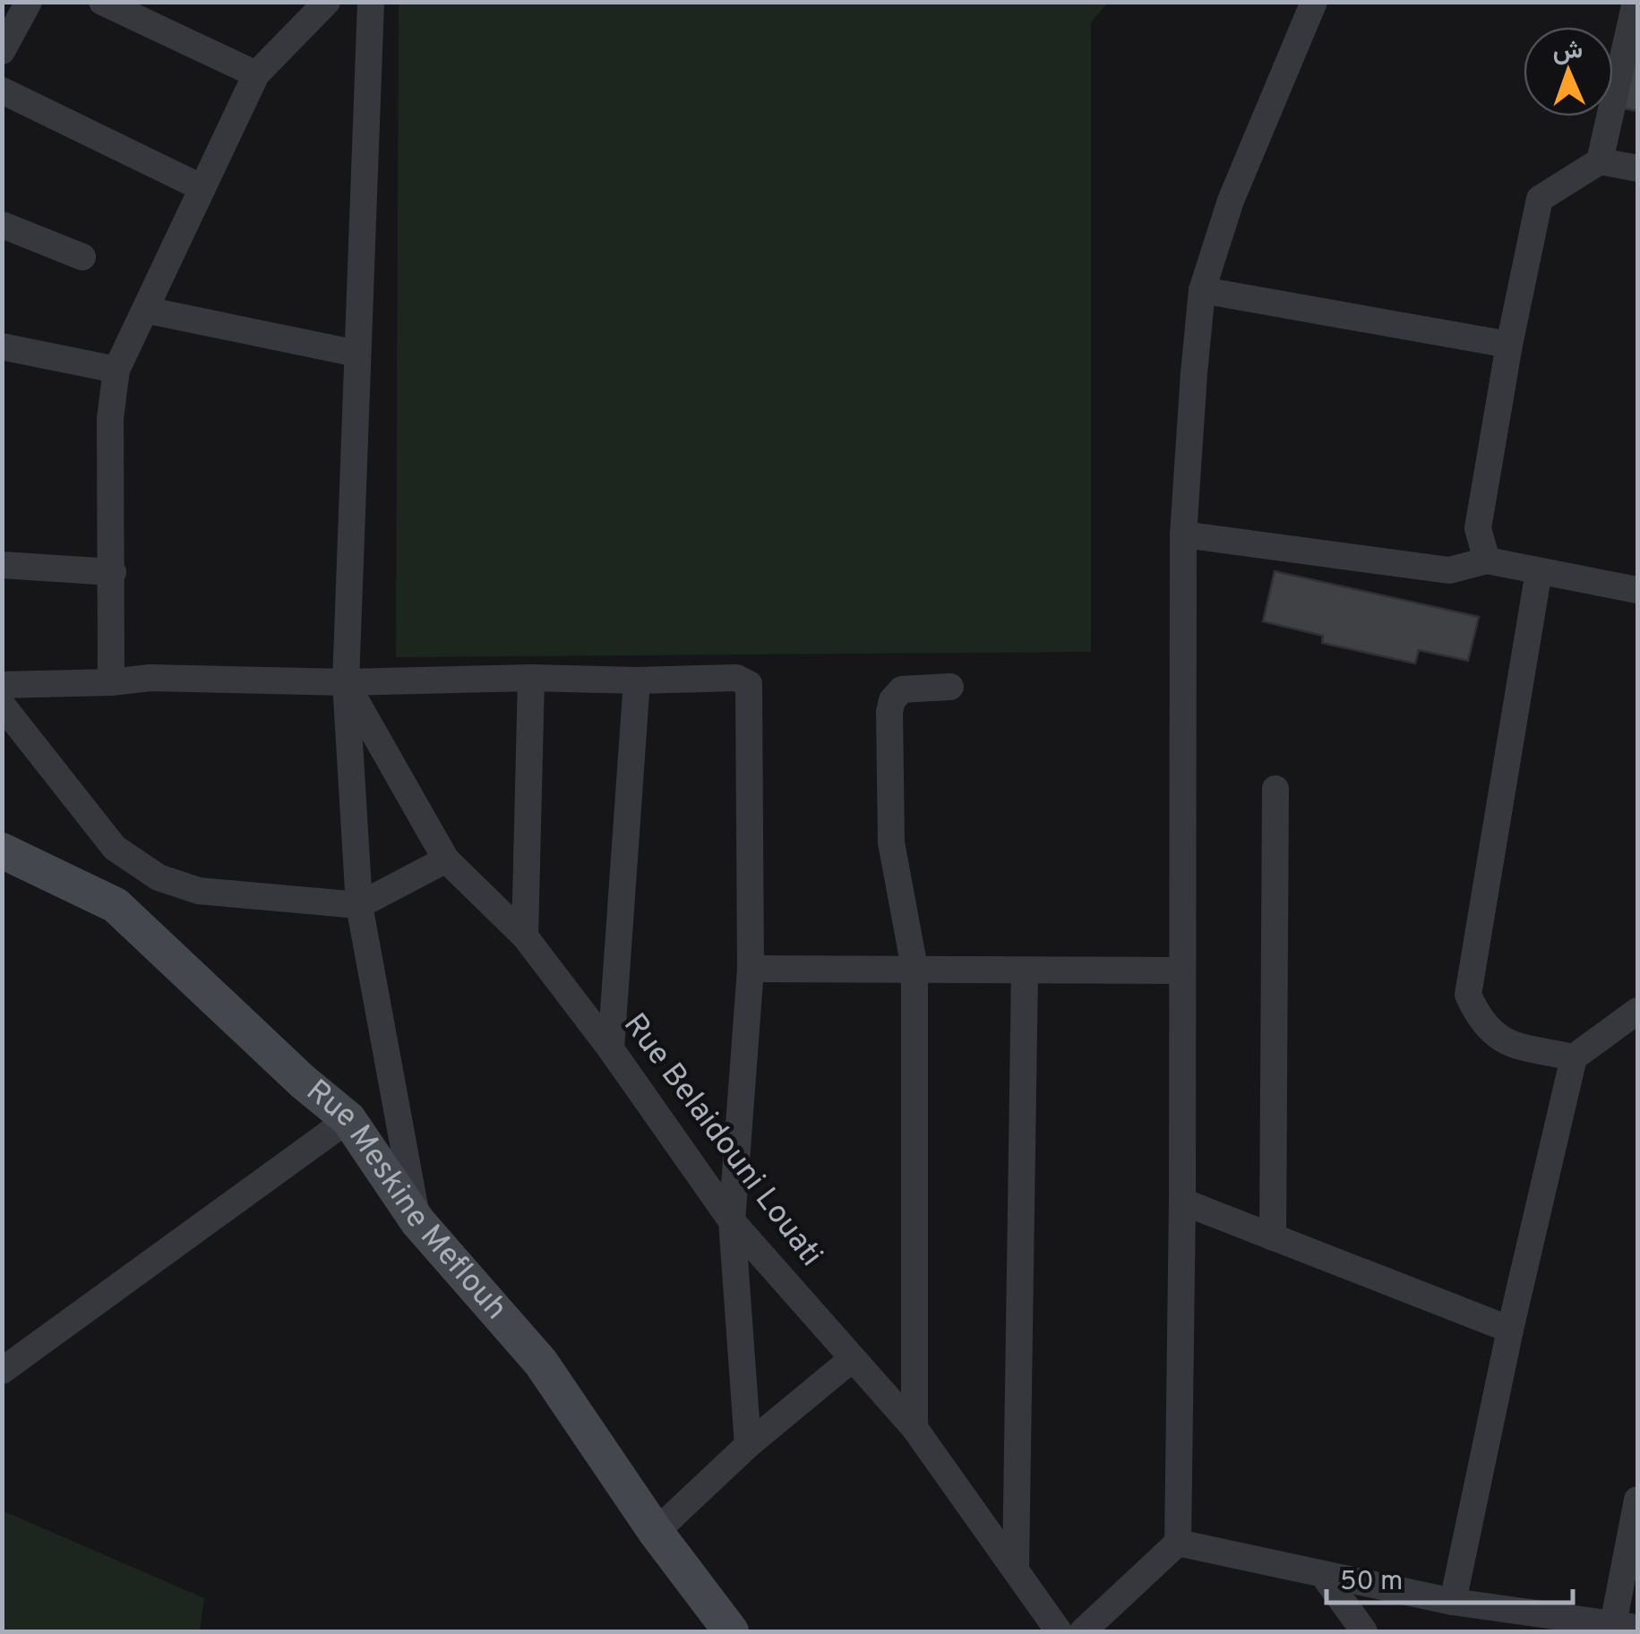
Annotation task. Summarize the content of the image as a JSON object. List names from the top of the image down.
{
  "streets": {
    "main road": ["Rue Meskine Meflouh"],
    "street": ["Rue Belaidouni Louati"]
  },
  "scale_bar": "50 m",
  "north": "top"
}
